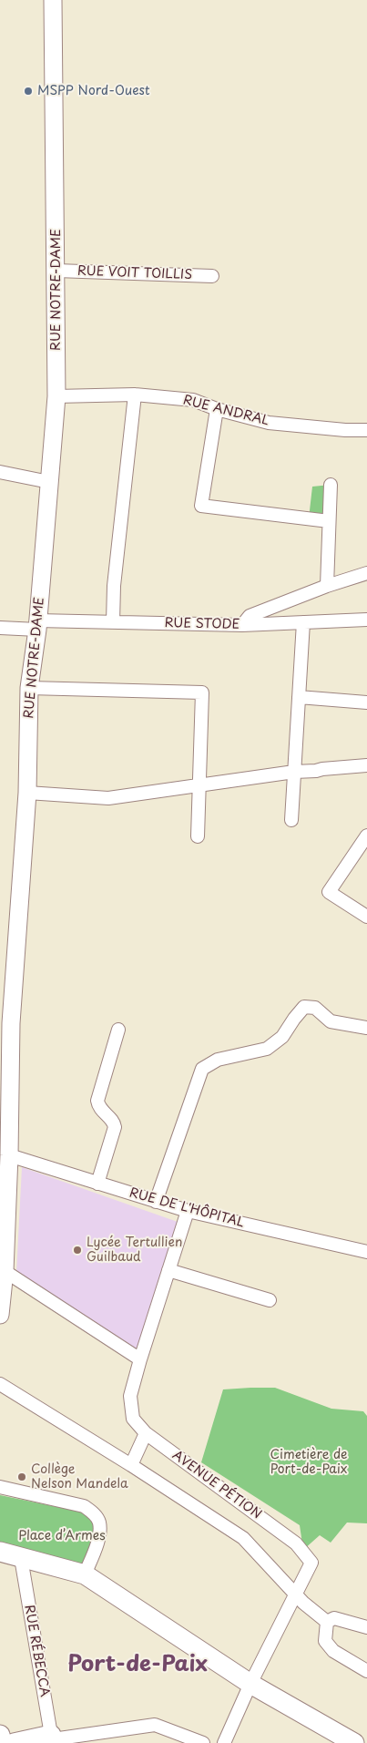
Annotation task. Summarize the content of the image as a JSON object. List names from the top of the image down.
{
  "streets": {
    "street": [
      "RUE VOIT TOILLIS",
      "RUE NOTRE-DAME",
      "RUE ANDRAL",
      "RUE STODE",
      "RUE DE L'HÔPITAL",
      "AVENUE PÉTION",
      "RUE RÉBECCA"
    ]
  },
  "crossings": [
    ["RUE VOIT TOILLIS", "RUE NOTRE-DAME"],
    ["RUE NOTRE-DAME", "RUE ANDRAL"],
    ["RUE NOTRE-DAME", "RUE STODE"],
    ["RUE NOTRE-DAME", "RUE DE L'HÔPITAL"],
    ["RUE DE L'HÔPITAL", "AVENUE PÉTION"]
  ],
  "districts": ["Port-de-Paix"],
  "parks": ["Cimetière de Port-de-Paix", "Place d’Armes"],
  "places": ["MSPP Nord-Ouest", "Lycée Tertullien Guilbaud", "Collège Nelson Mandela"]
}
